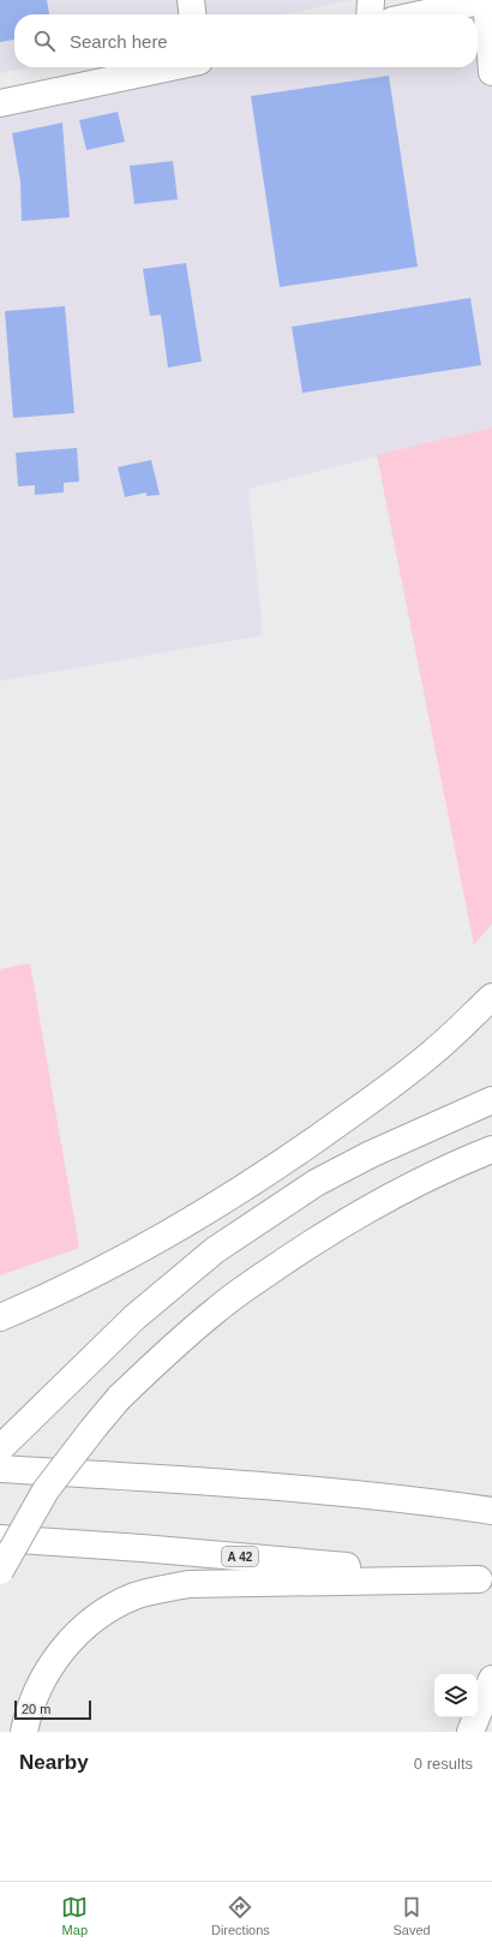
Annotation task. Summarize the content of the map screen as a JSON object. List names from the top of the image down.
{
  "streets": {
    "main road": ["A 42"]
  },
  "scale_bar": "20 m",
  "page": {
    "search": "Search here",
    "scale": "20 m",
    "heading": ["Nearby", "0 results"],
    "nav": ["Map", "Directions", "Saved"]
  }
}
